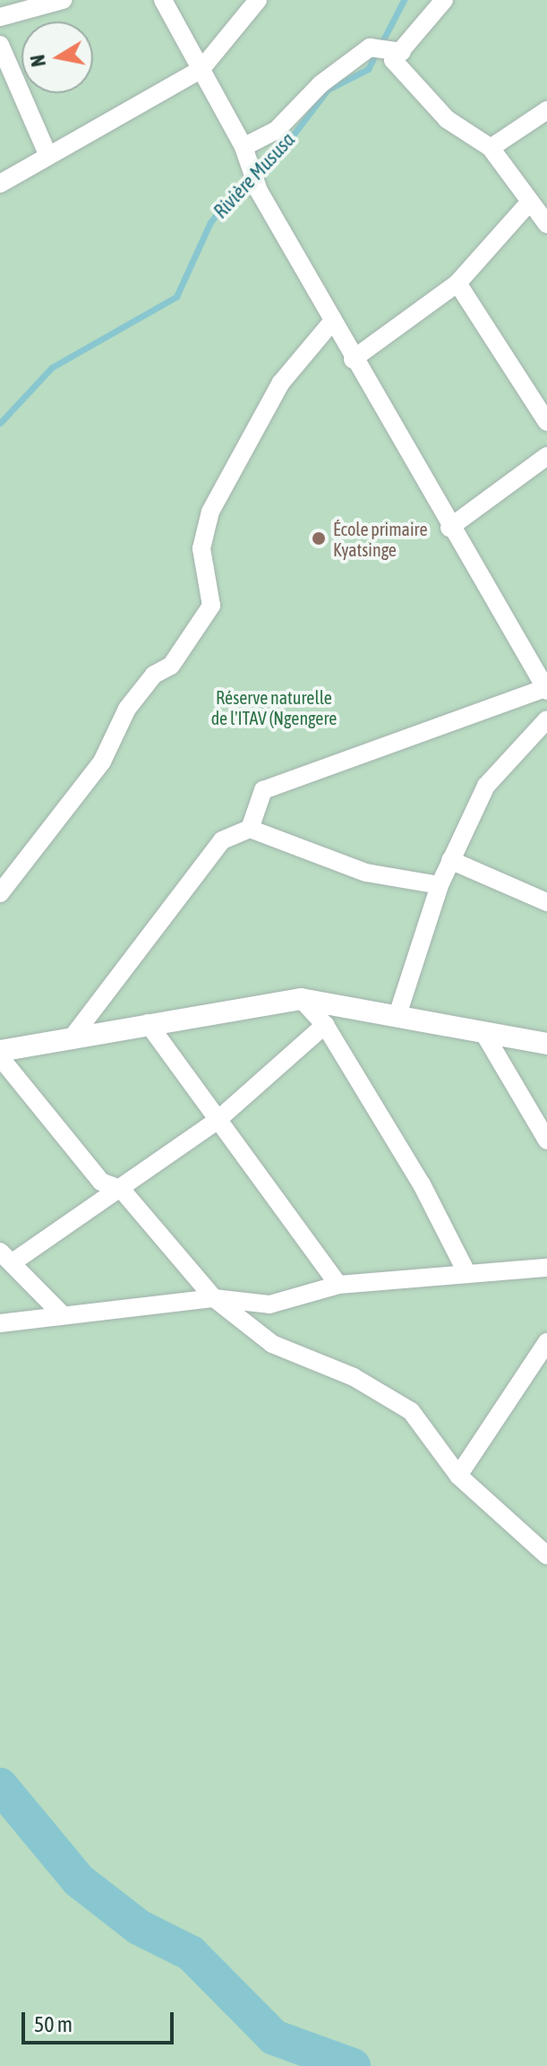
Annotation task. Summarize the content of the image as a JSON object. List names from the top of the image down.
{
  "water": ["Rivière Mususa"],
  "parks": ["Réserve naturelle de l'ITAV (Ngengere"],
  "places": ["École primaire Kyatsinge"],
  "scale_bar": "50 m",
  "north": "left"
}
